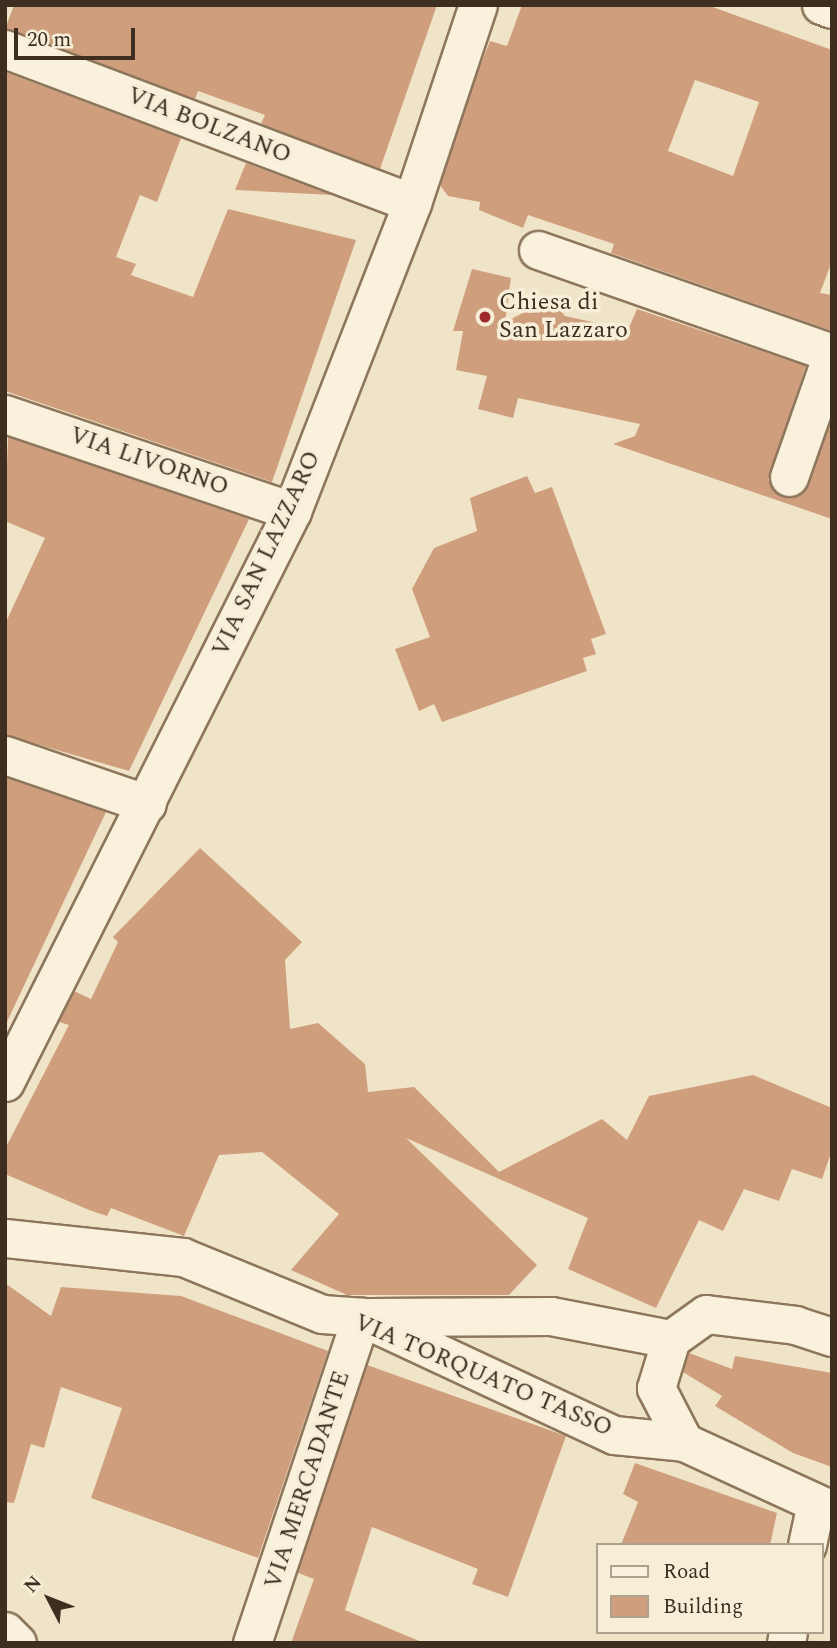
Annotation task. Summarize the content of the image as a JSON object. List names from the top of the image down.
{
  "streets": {
    "street": [
      "VIA BOLZANO",
      "VIA LIVORNO",
      "VIA SAN LAZZARO",
      "VIA TORQUATO TASSO",
      "VIA MERCADANTE"
    ]
  },
  "crossings": [
    ["VIA BOLZANO", "VIA SAN LAZZARO"],
    ["VIA LIVORNO", "VIA SAN LAZZARO"],
    ["VIA TORQUATO TASSO", "VIA MERCADANTE"]
  ],
  "places": ["Chiesa di San Lazzaro"],
  "legend": ["Road", "Building"],
  "scale_bar": "20 m",
  "north": "top left"
}
